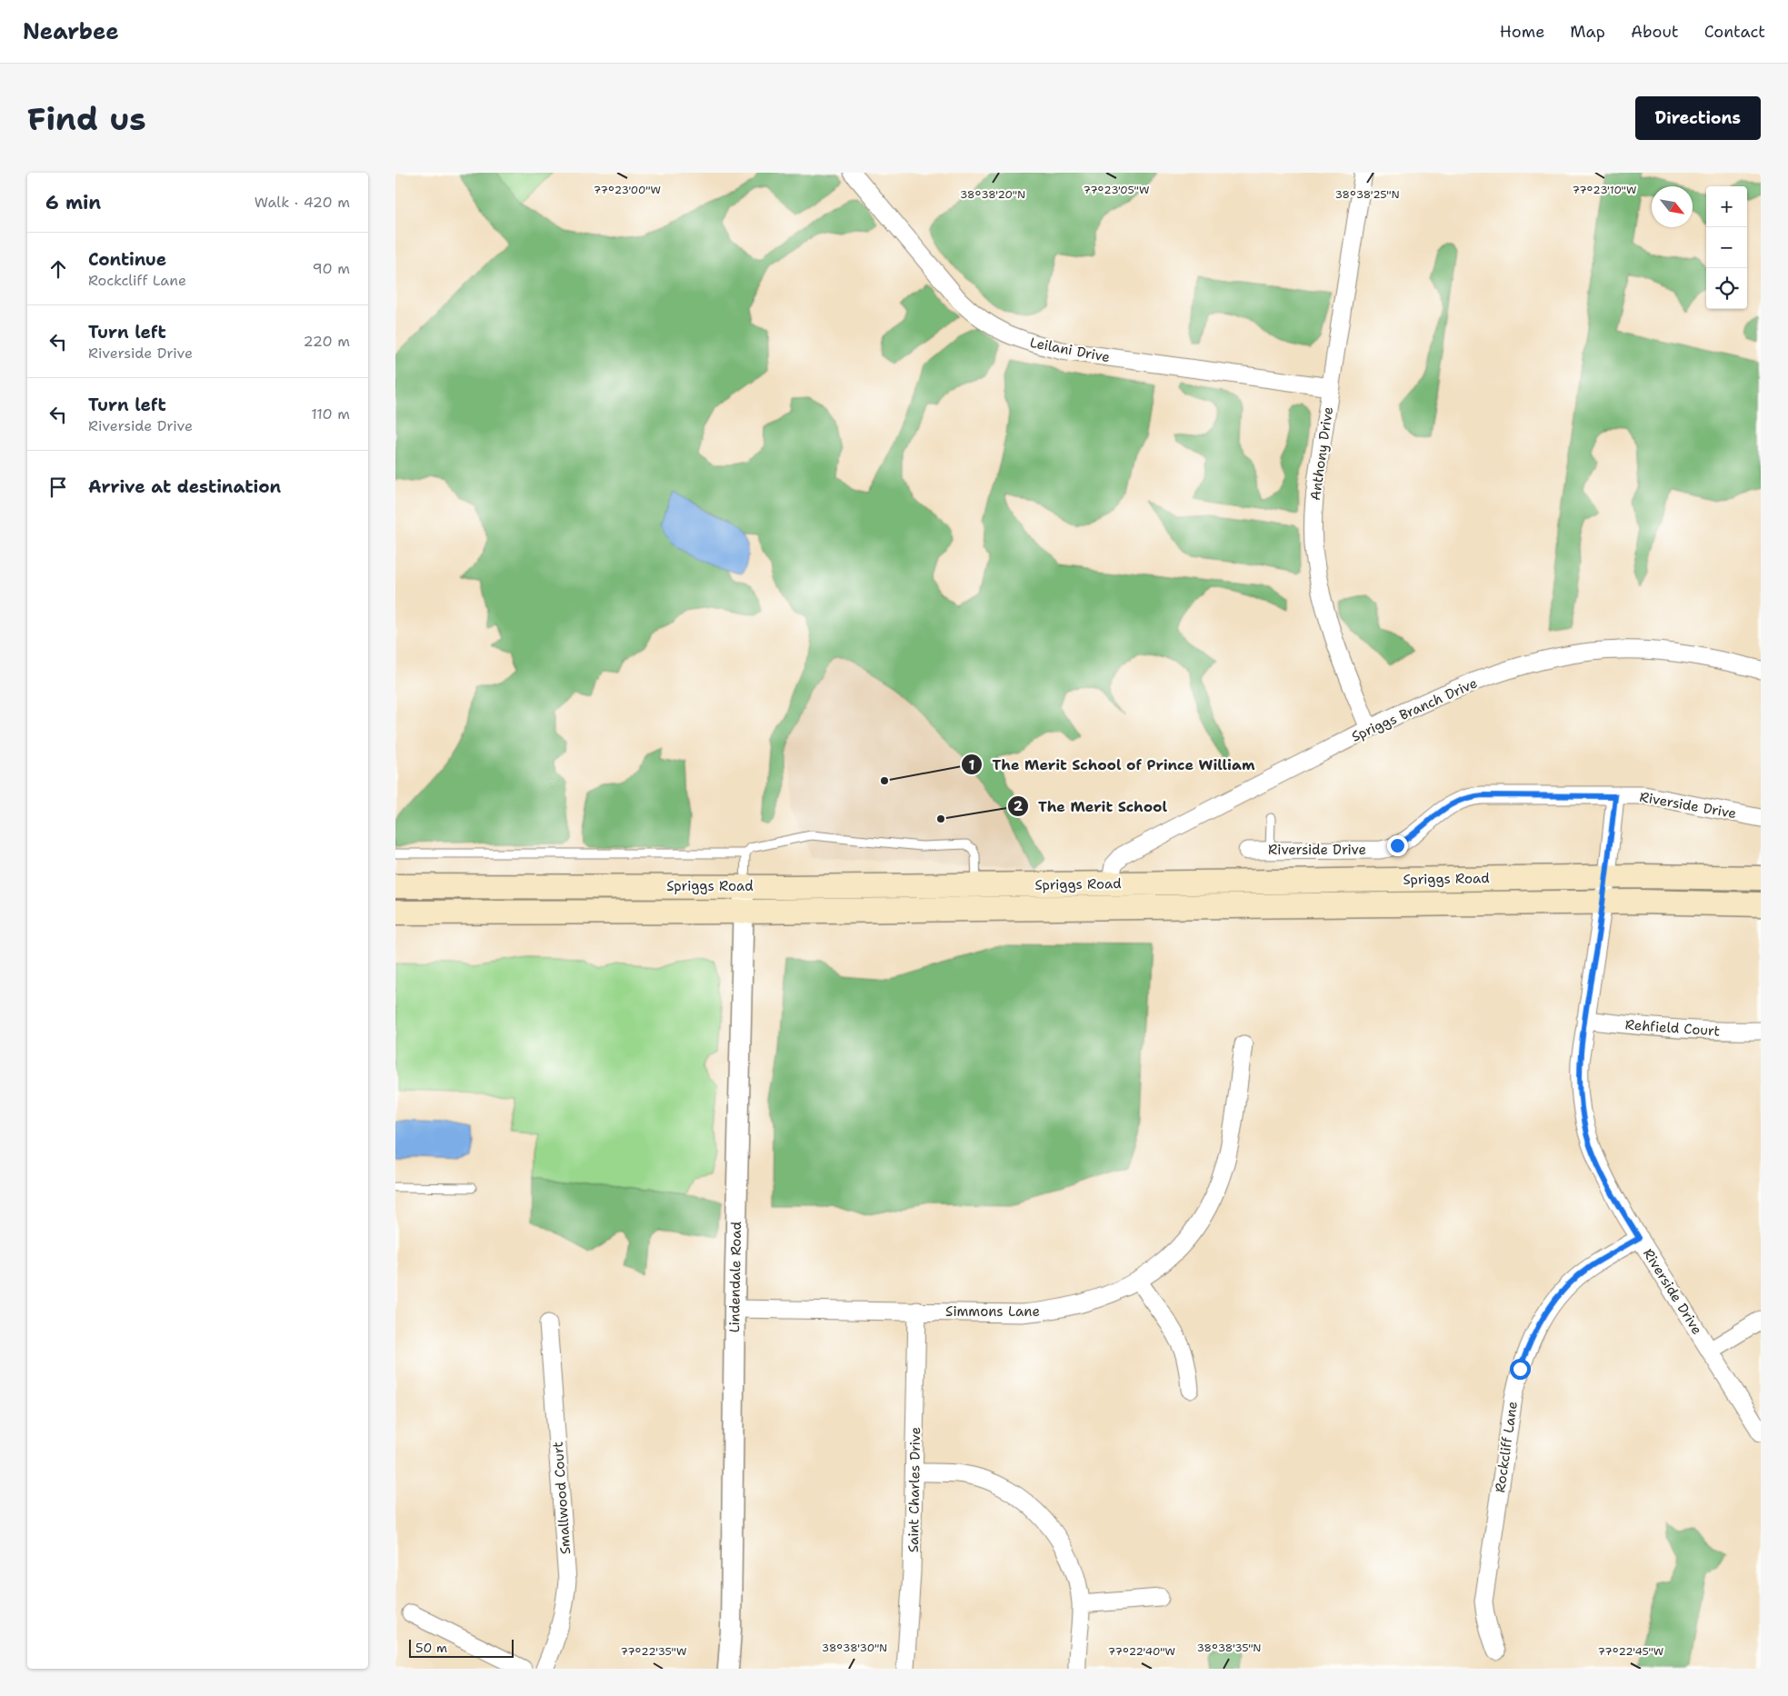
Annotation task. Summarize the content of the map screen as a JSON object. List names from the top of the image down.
{
  "streets": {
    "main road": ["Spriggs Road"],
    "street": [
      "Leilani Drive",
      "Anthony Drive",
      "Spriggs Branch Drive",
      "Riverside Drive",
      "Rehfield Court",
      "Lindendale Road",
      "Simmons Lane",
      "Rockcliff Lane",
      "Saint Charles Drive",
      "Smallwood Court"
    ]
  },
  "crossings": [
    ["Leilani Drive", "Anthony Drive"],
    ["Anthony Drive", "Spriggs Branch Drive"],
    ["Spriggs Branch Drive", "Spriggs Road"],
    ["Riverside Drive", "Spriggs Road"],
    ["Riverside Drive", "Rehfield Court"],
    ["Riverside Drive", "Rockcliff Lane"],
    ["Spriggs Road", "Lindendale Road"],
    ["Lindendale Road", "Simmons Lane"],
    ["Simmons Lane", "Saint Charles Drive"]
  ],
  "places": ["The Merit School of Prince William", "The Merit School"],
  "scale_bar": "50 m",
  "north": "bottom right",
  "page": {
    "header": "Nearbee",
    "nav": [
      "Home",
      "Map",
      "About",
      "Contact"
    ],
    "buttons": "Directions",
    "title": "Find us",
    "heading": ["6 min", "Walk · 420 m"],
    "map_buttons": ["+", "−"],
    "list": [
      ["Continue", "Rockcliff Lane", "90 m"],
      ["Turn left", "Riverside Drive", "220 m"],
      ["Turn left", "Riverside Drive", "110 m"],
      "Arrive at destination"
    ],
    "scale": "50 m"
  },
  "coordinates": [
    "77°23'00\"W",
    "77°23'05\"W",
    "77°23'10\"W",
    "38°38'20\"N",
    "38°38'25\"N",
    "38°38'30\"N",
    "38°38'35\"N",
    "77°22'35\"W",
    "77°22'40\"W",
    "77°22'45\"W"
  ]
}
